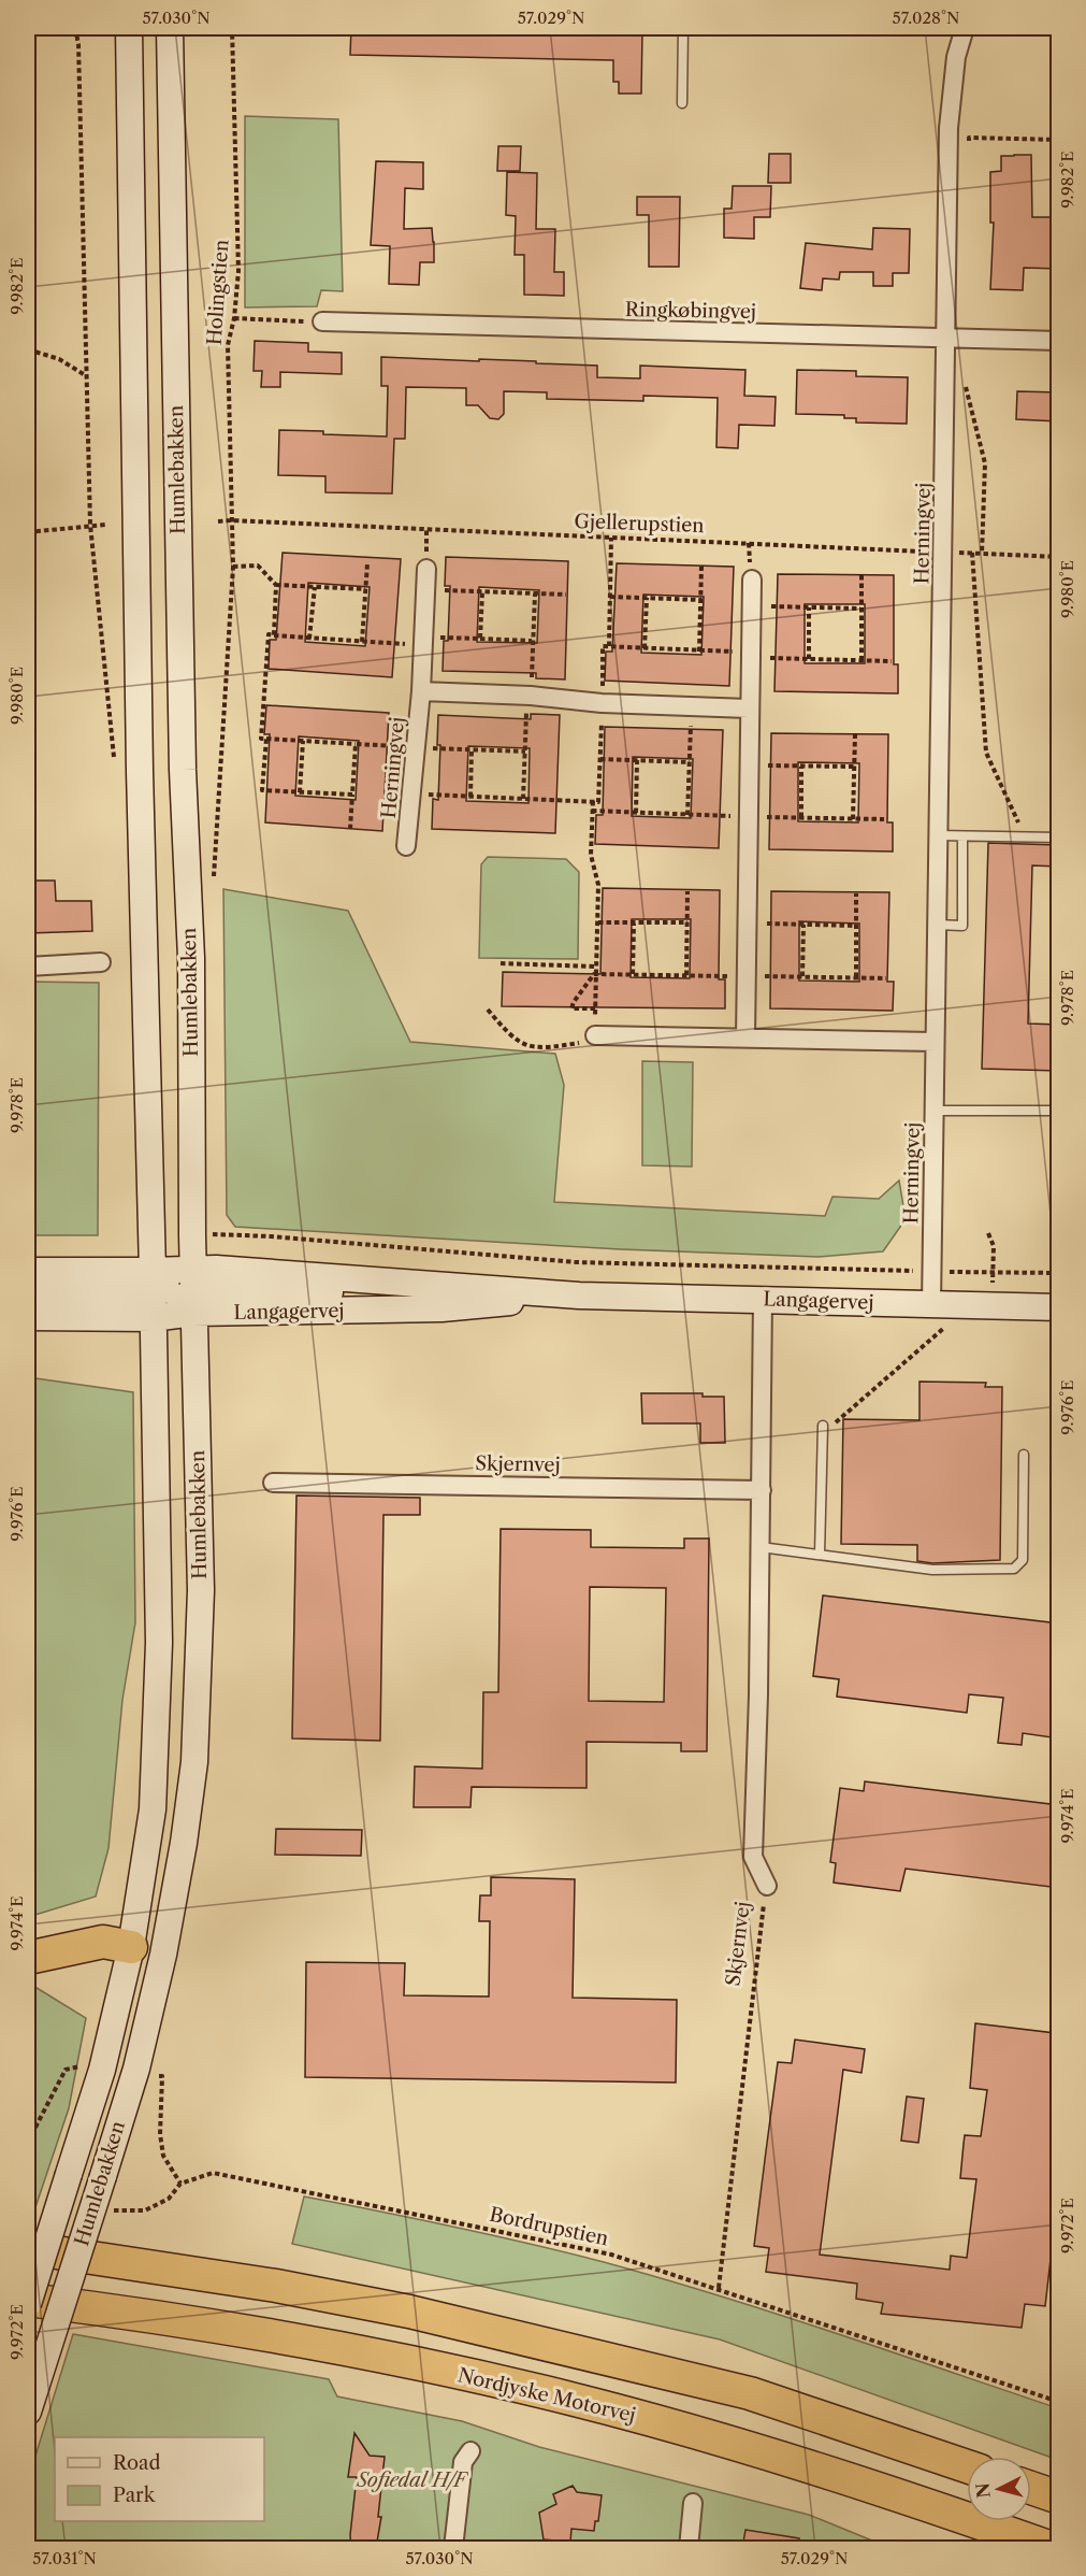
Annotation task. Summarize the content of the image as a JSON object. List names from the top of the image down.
{
  "streets": {
    "highway": ["Nordjyske Motorvej"],
    "street": [
      "Ringkøbingvej",
      "Humlebakken",
      "Herningvej",
      "Langagervej",
      "Skjernvej"
    ],
    "path": ["Holingstien", "Gjellerupstien", "Bordrupstien"]
  },
  "crossings": [
    ["Holingstien", "Gjellerupstien"],
    ["Ringkøbingvej", "Herningvej"],
    ["Humlebakken", "Langagervej"],
    ["Gjellerupstien", "Herningvej"],
    ["Herningvej", "Langagervej"],
    ["Langagervej", "Skjernvej"],
    ["Skjernvej", "Bordrupstien"]
  ],
  "parks": ["Sofiedal H/F"],
  "legend": ["Road", "Park"],
  "north": "left",
  "coordinates": [
    "57.030°N",
    "57.029°N",
    "57.028°N",
    "9.982°E",
    "9.980°E",
    "9.978°E",
    "9.976°E",
    "9.974°E",
    "9.972°E",
    "57.031°N"
  ]
}
